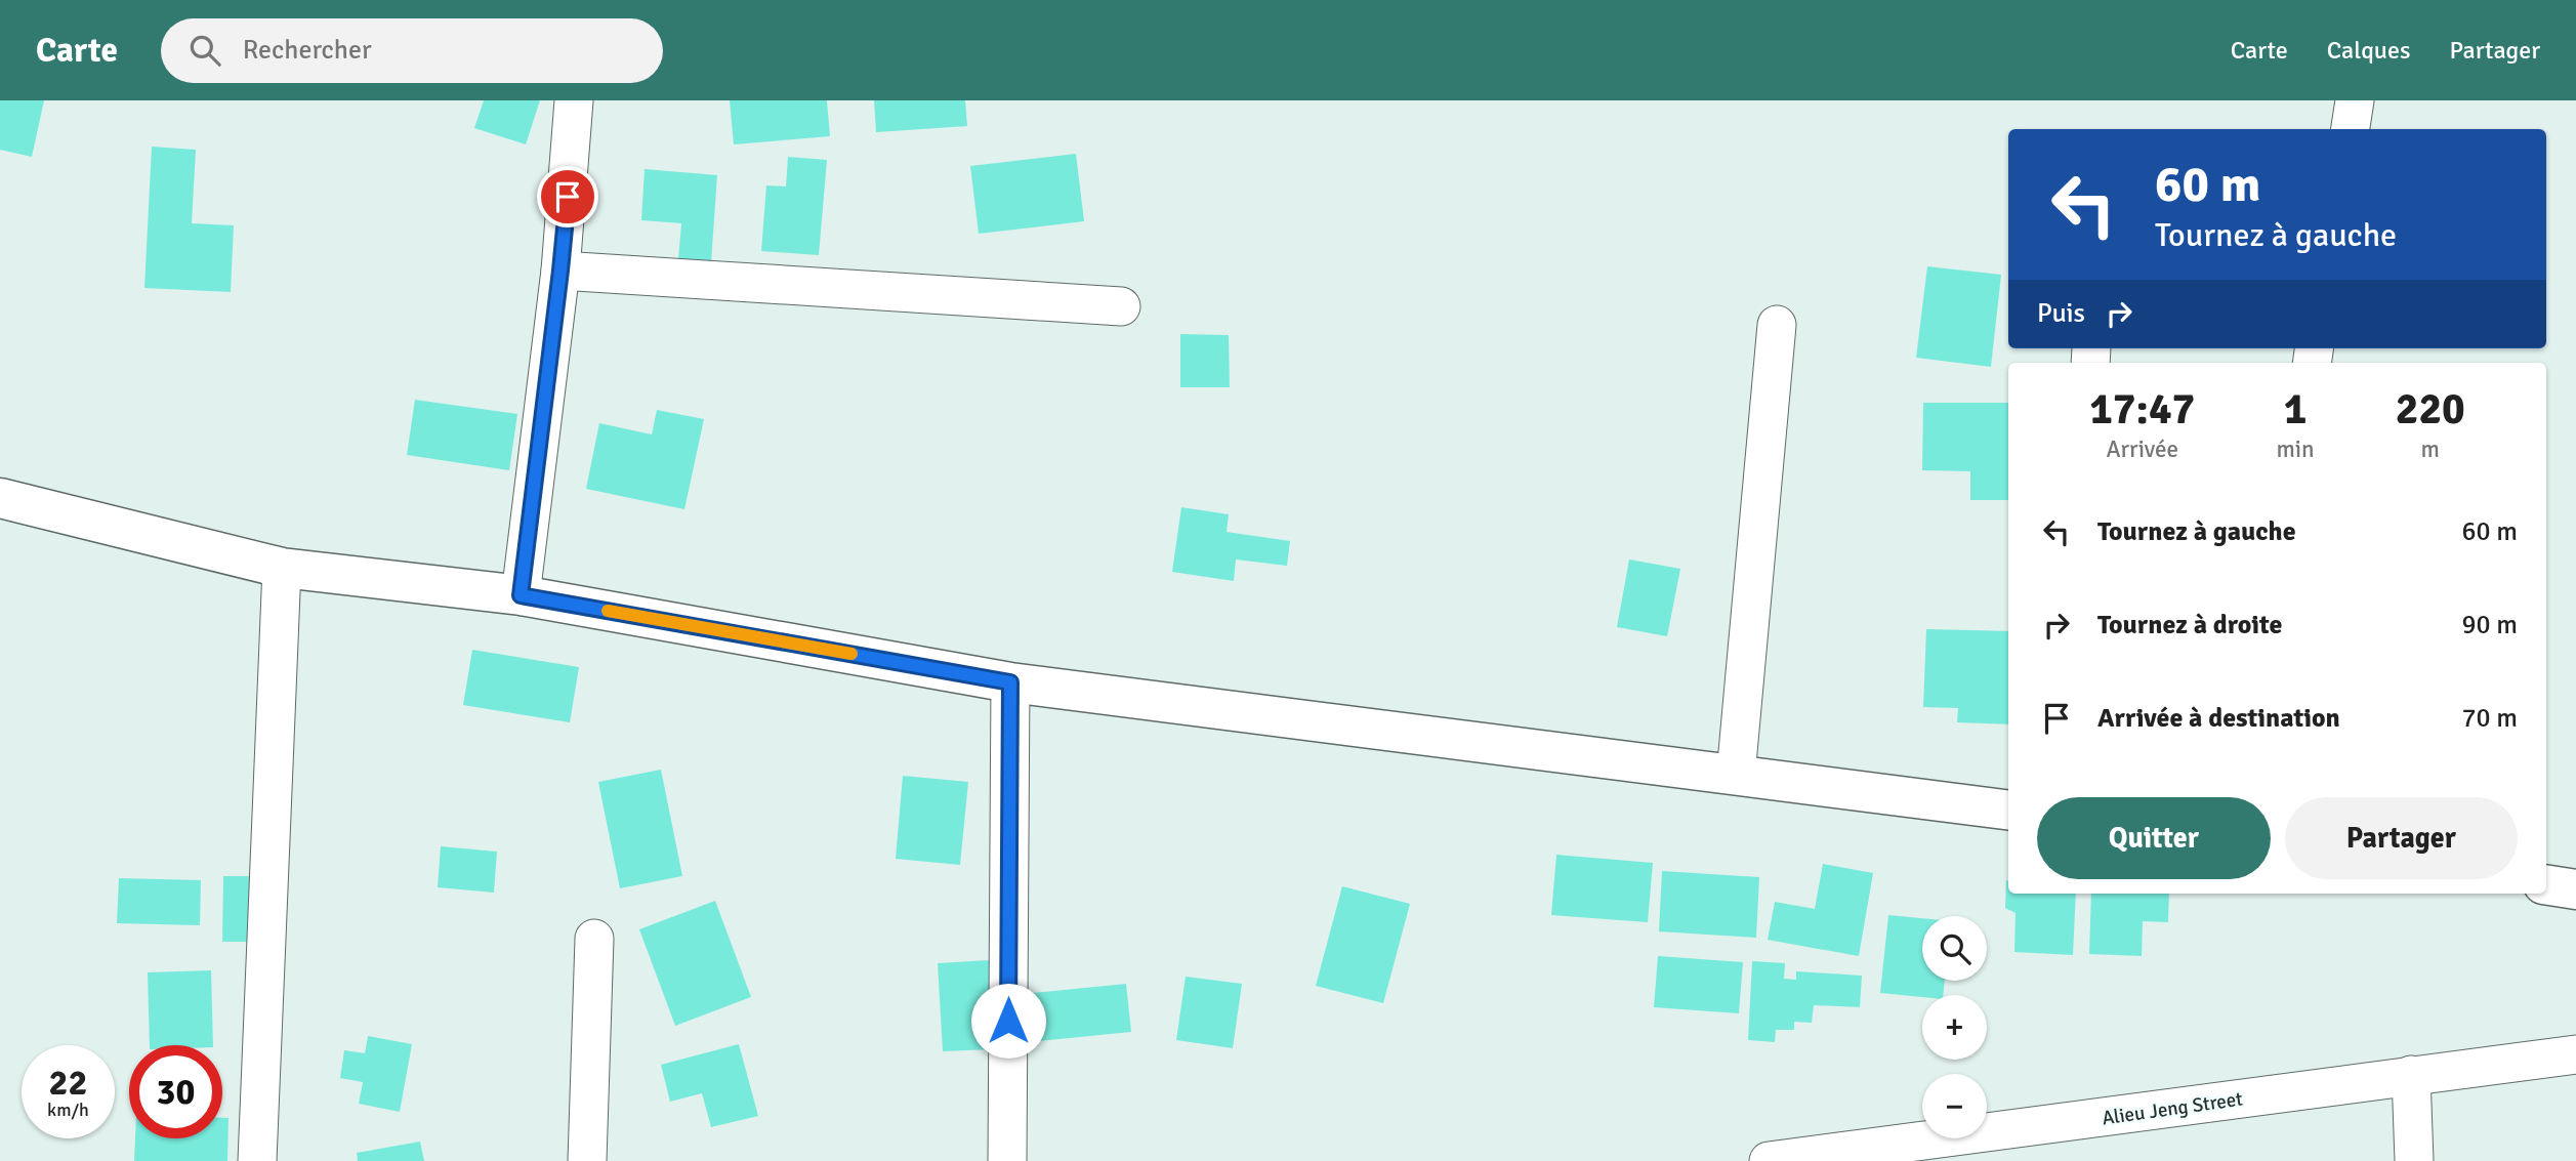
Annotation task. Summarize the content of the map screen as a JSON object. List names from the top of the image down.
{
  "streets": {
    "street": ["Alieu Jeng Street"]
  },
  "page": {
    "header": "Carte",
    "search": "Rechercher",
    "nav": ["Carte", "Calques", "Partager"],
    "turn": ["60 m", "Tournez à gauche"],
    "then": "Puis",
    "eta": [
      "17:47",
      "Arrivée",
      "1",
      "min",
      "220",
      "m"
    ],
    "list": [
      {
        "name": "Tournez à gauche",
        "value": "60 m"
      },
      {
        "name": "Tournez à droite",
        "value": "90 m"
      },
      {
        "name": "Arrivée à destination",
        "value": "70 m"
      }
    ],
    "buttons": ["Quitter", "Partager"],
    "map_buttons": ["+", "−"],
    "speed": "22 km/h",
    "limit": "30"
  }
}
